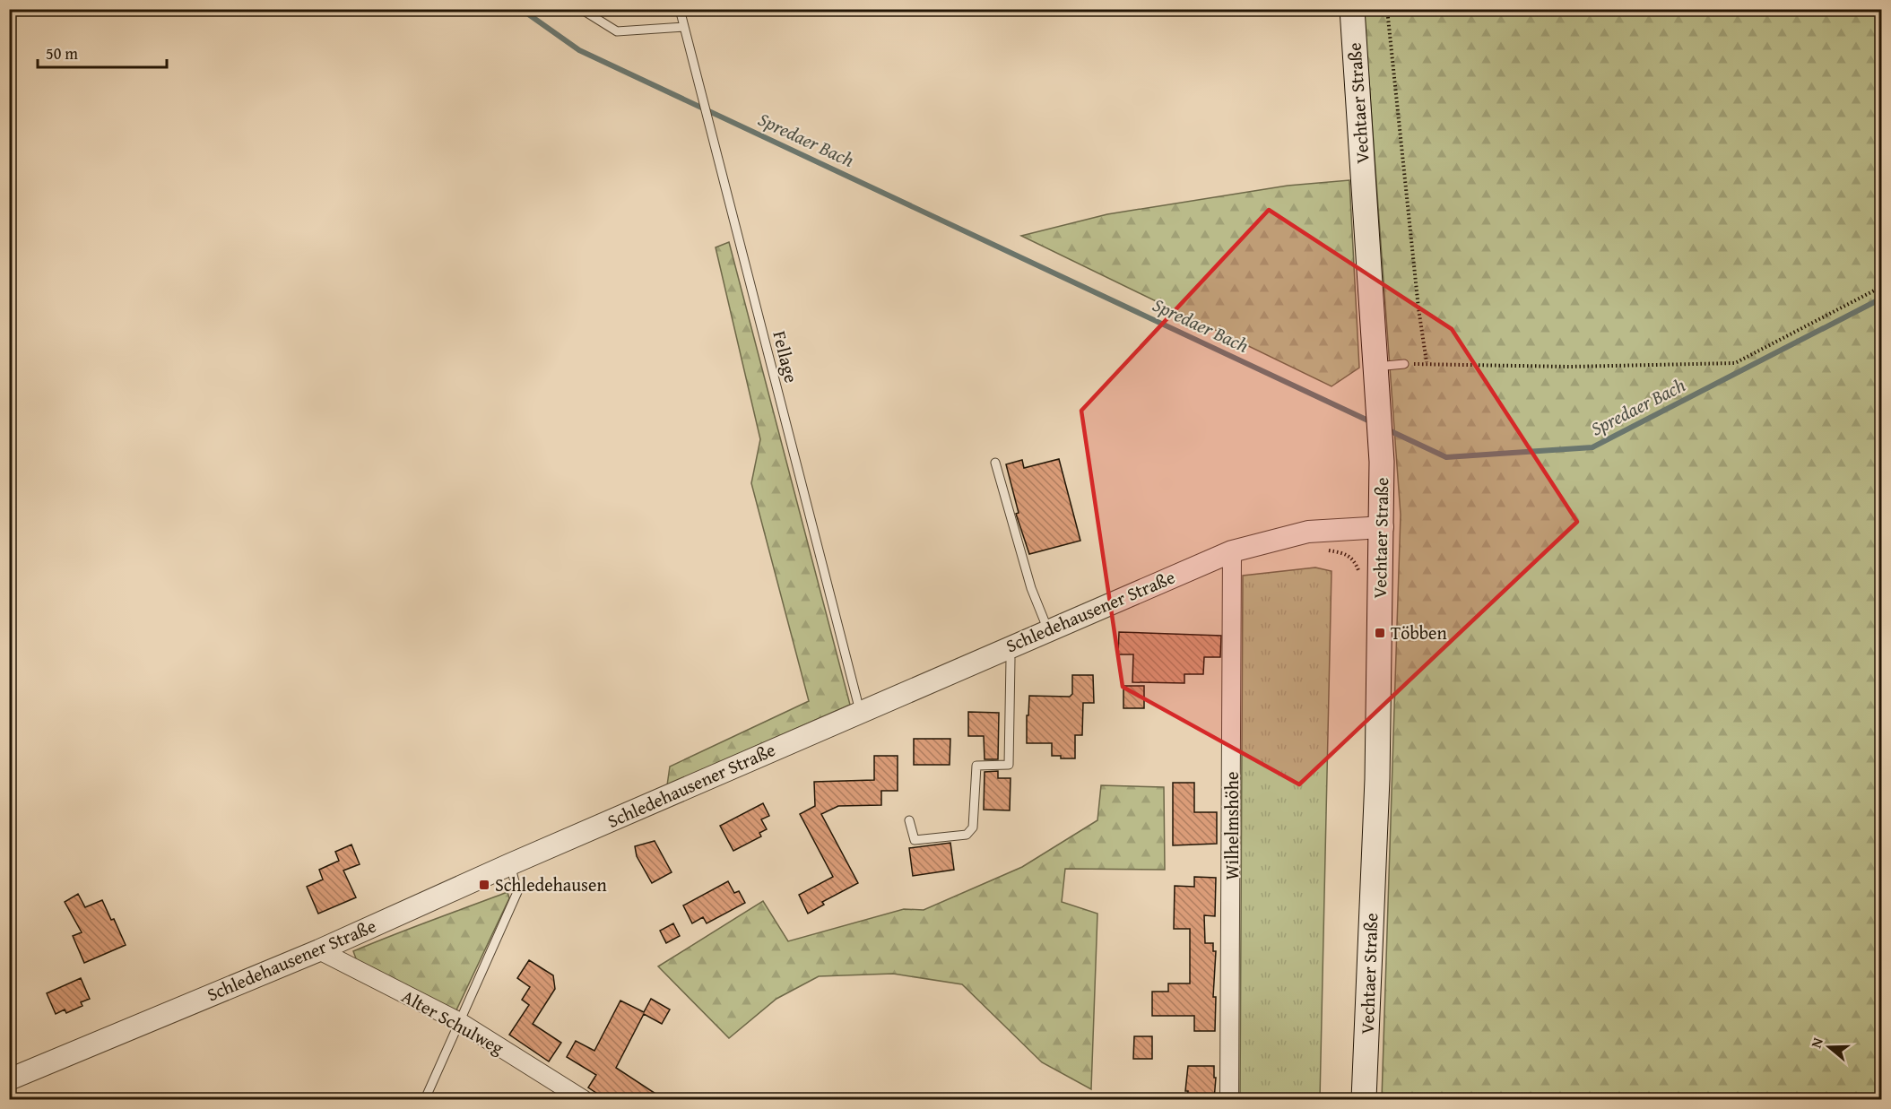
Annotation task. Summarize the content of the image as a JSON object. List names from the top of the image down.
{
  "streets": {
    "main road": ["Vechtaer Straße"],
    "street": ["Schledehausener Straße", "Wilhelmshöhe", "Alter Schulweg"],
    "lane": ["Fellage"]
  },
  "crossings": [
    ["Vechtaer Straße", "Schledehausener Straße"],
    ["Fellage", "Schledehausener Straße"],
    ["Schledehausener Straße", "Wilhelmshöhe"],
    ["Schledehausener Straße", "Alter Schulweg"]
  ],
  "water": ["Spredaer Bach"],
  "places": {
    "transit": ["Többen", "Schledehausen"]
  },
  "scale_bar": "50 m",
  "north": "left"
}
